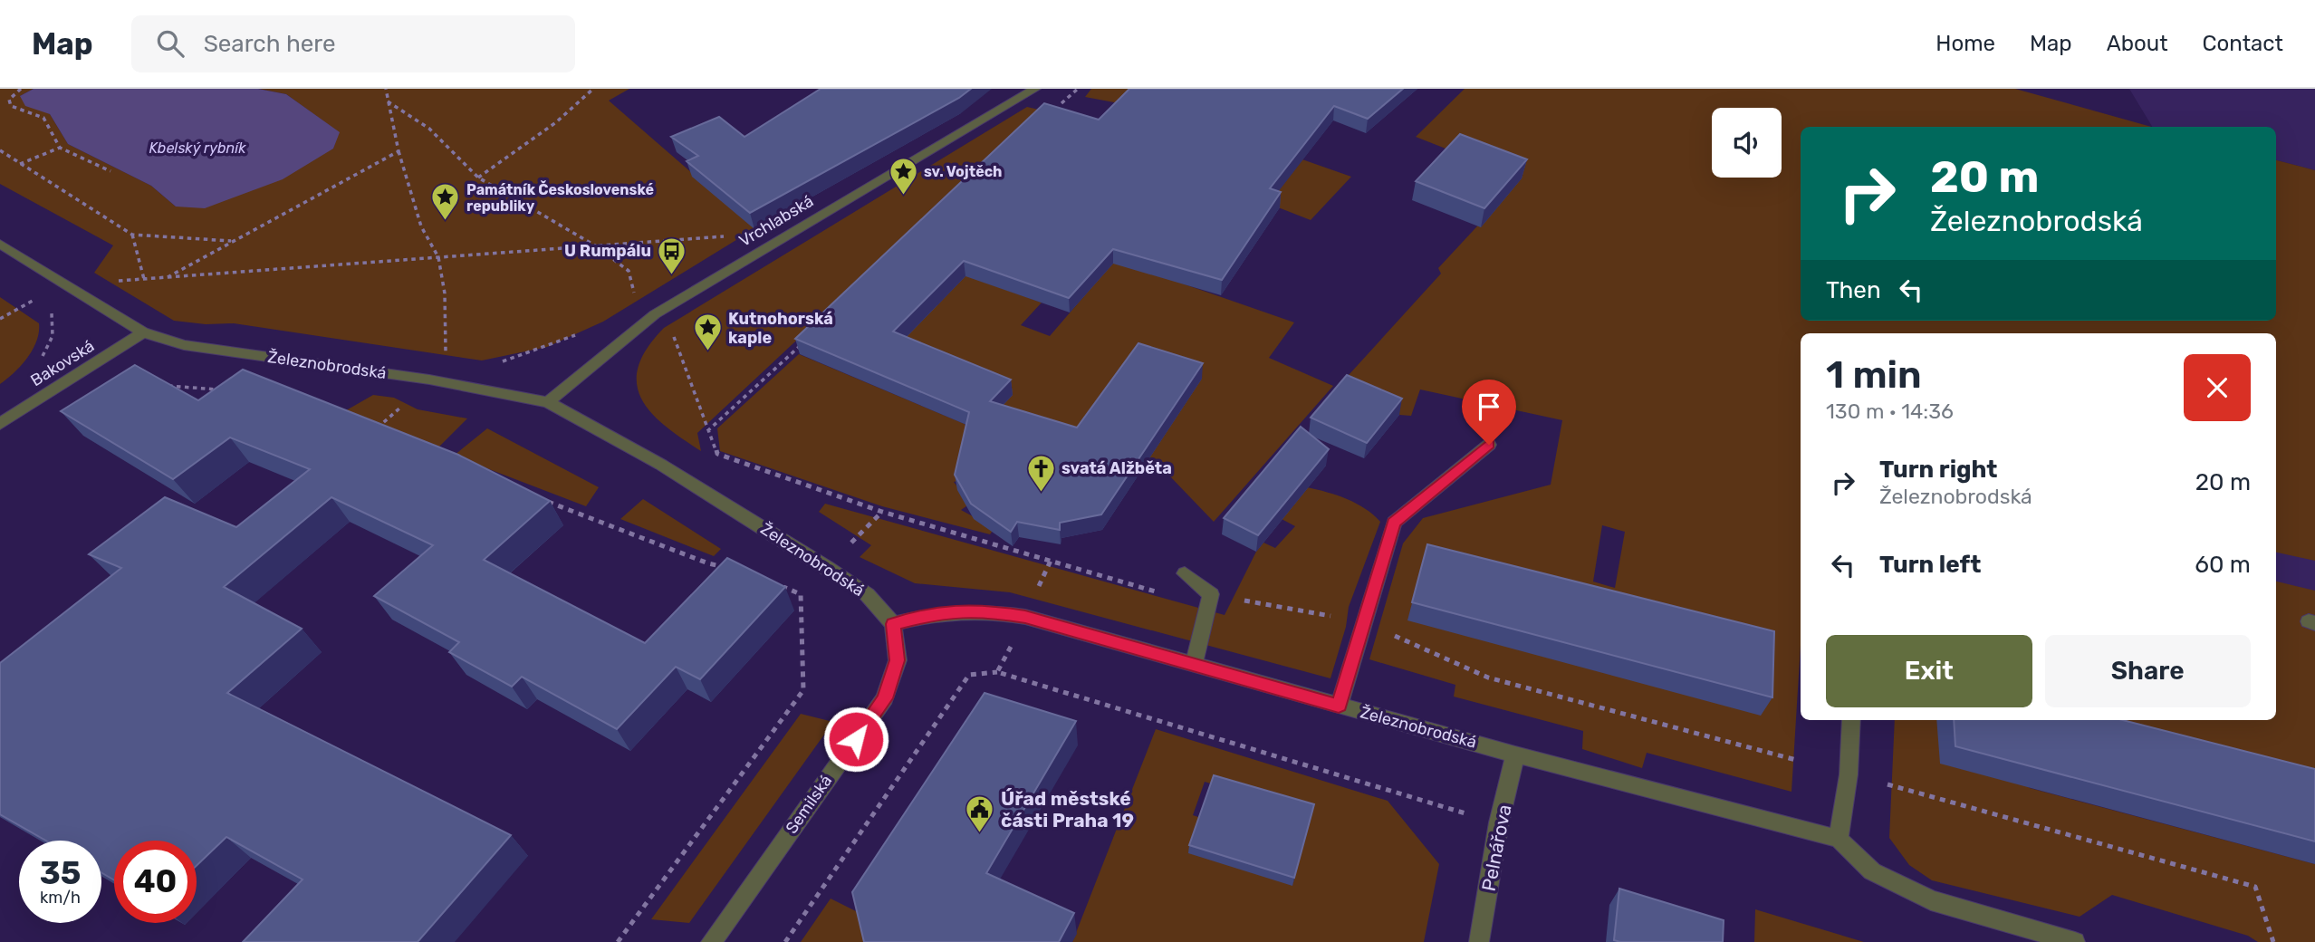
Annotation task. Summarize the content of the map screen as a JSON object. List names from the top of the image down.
{
  "streets": {
    "street": [
      "Vrchlabská",
      "Bakovská",
      "Železnobrodská",
      "Semilská",
      "Pelnářova"
    ]
  },
  "crossings": [
    ["Vrchlabská", "Železnobrodská"],
    ["Bakovská", "Železnobrodská"],
    ["Železnobrodská", "Semilská"],
    ["Železnobrodská", "Pelnářova"]
  ],
  "water": ["Kbelský rybník"],
  "places": {
    "place": ["sv. Vojtěch", "Památník Československé republiky", "Kutnohorská kaple"],
    "bus stop": ["U Rumpálu"],
    "church": ["svatá Alžběta"],
    "public building": ["Úřad městské části Praha 19"]
  },
  "page": {
    "header": "Map",
    "search": "Search here",
    "nav": [
      "Home",
      "Map",
      "About",
      "Contact"
    ],
    "turn": ["20 m", "Železnobrodská"],
    "then": "Then",
    "heading": ["1 min", "130 m · 14:36"],
    "list": [
      {
        "name": "Turn right",
        "note": "Železnobrodská",
        "value": "20 m"
      },
      {
        "name": "Turn left",
        "value": "60 m"
      }
    ],
    "buttons": ["Exit", "Share"],
    "speed": "35 km/h",
    "limit": "40"
  }
}
